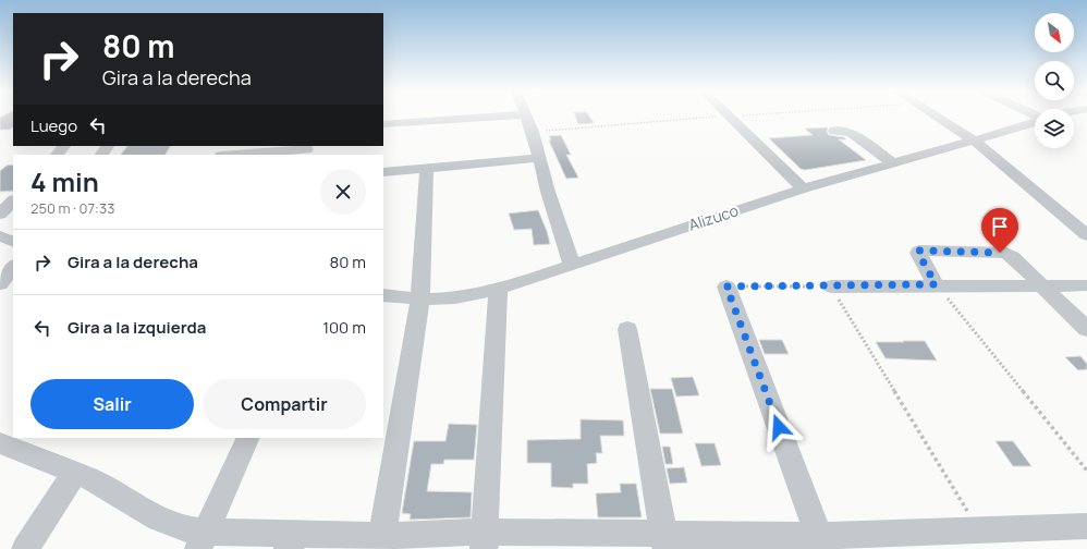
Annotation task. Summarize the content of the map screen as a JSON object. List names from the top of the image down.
{
  "streets": {
    "street": ["Alizuco"]
  },
  "north": "bottom right",
  "page": {
    "turn": ["80 m", "Gira a la derecha"],
    "then": "Luego",
    "heading": ["4 min", "250 m · 07:33"],
    "list": [
      {
        "name": "Gira a la derecha",
        "value": "80 m"
      },
      {
        "name": "Gira a la izquierda",
        "value": "100 m"
      }
    ],
    "buttons": ["Salir", "Compartir"]
  }
}
